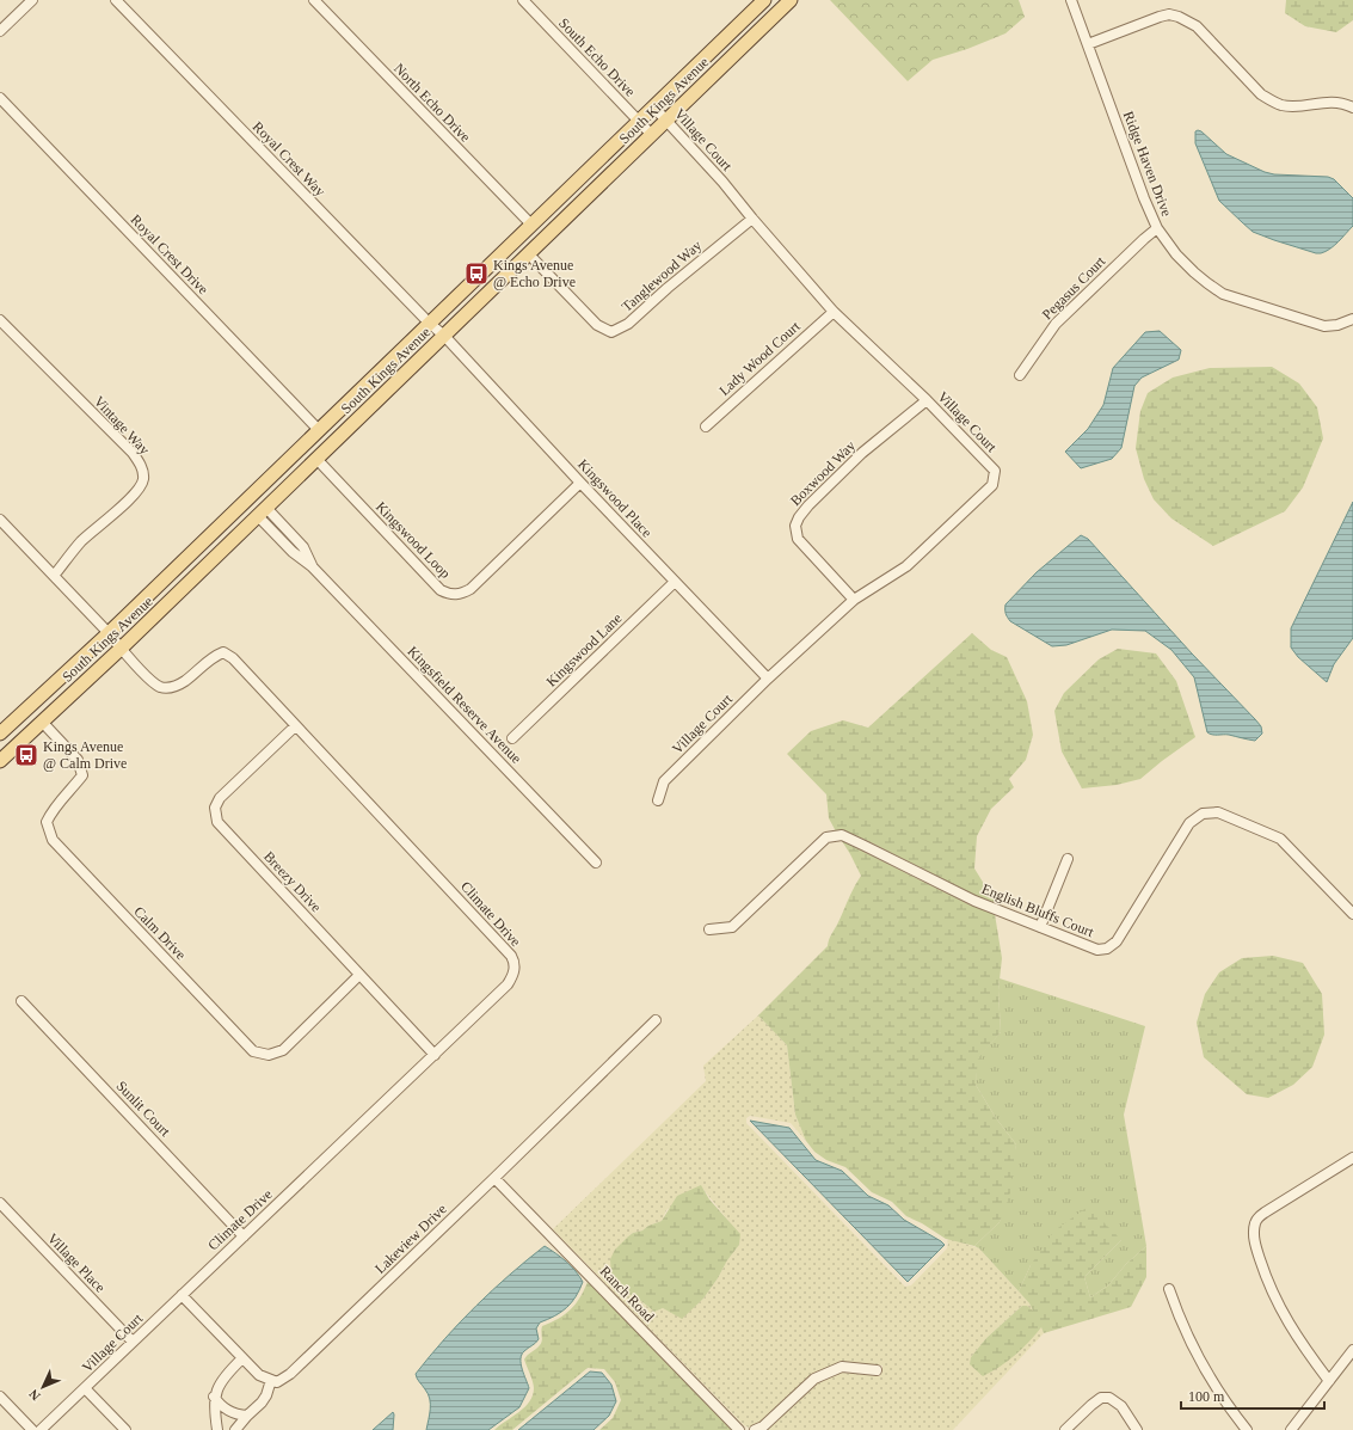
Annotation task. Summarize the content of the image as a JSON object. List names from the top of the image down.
{
  "streets": {
    "main road": ["South Kings Avenue"],
    "street": [
      "South Echo Drive",
      "North Echo Drive",
      "Village Court",
      "Royal Crest Way",
      "Ridge Haven Drive",
      "Royal Crest Drive",
      "Tanglewood Way",
      "Pegasus Court",
      "Lady Wood Court",
      "Vintage Way",
      "Boxwood Way",
      "Kingswood Place",
      "Kingswood Loop",
      "Kingswood Lane",
      "Kingsfield Reserve Avenue",
      "Breezy Drive",
      "English Bluffs Court",
      "Climate Drive",
      "Calm Drive",
      "Sunlit Court",
      "Lakeview Drive",
      "Village Place",
      "Ranch Road"
    ]
  },
  "crossings": [
    ["South Echo Drive", "South Kings Avenue"],
    ["South Kings Avenue", "North Echo Drive"],
    ["South Kings Avenue", "Village Court"],
    ["South Kings Avenue", "Royal Crest Way"],
    ["South Kings Avenue", "Royal Crest Drive"],
    ["South Kings Avenue", "Tanglewood Way"],
    ["South Kings Avenue", "Kingswood Place"],
    ["South Kings Avenue", "Kingswood Loop"],
    ["South Kings Avenue", "Kingsfield Reserve Avenue"],
    ["South Kings Avenue", "Climate Drive"],
    ["South Kings Avenue", "Calm Drive"],
    ["Village Court", "Tanglewood Way"],
    ["Village Court", "Lady Wood Court"],
    ["Village Court", "Boxwood Way"],
    ["Village Court", "Kingswood Place"],
    ["Village Court", "Climate Drive"],
    ["Village Court", "Village Place"],
    ["Royal Crest Way", "Kingswood Place"],
    ["Ridge Haven Drive", "Pegasus Court"],
    ["Kingswood Place", "Kingswood Loop"],
    ["Kingswood Place", "Kingswood Lane"],
    ["Breezy Drive", "Climate Drive"],
    ["Breezy Drive", "Calm Drive"],
    ["Climate Drive", "Sunlit Court"],
    ["Lakeview Drive", "Ranch Road"]
  ],
  "places": {
    "bus stop": ["Kings Avenue @ Echo Drive", "Kings Avenue @ Calm Drive"]
  },
  "scale_bar": "100 m",
  "north": "bottom left"
}
